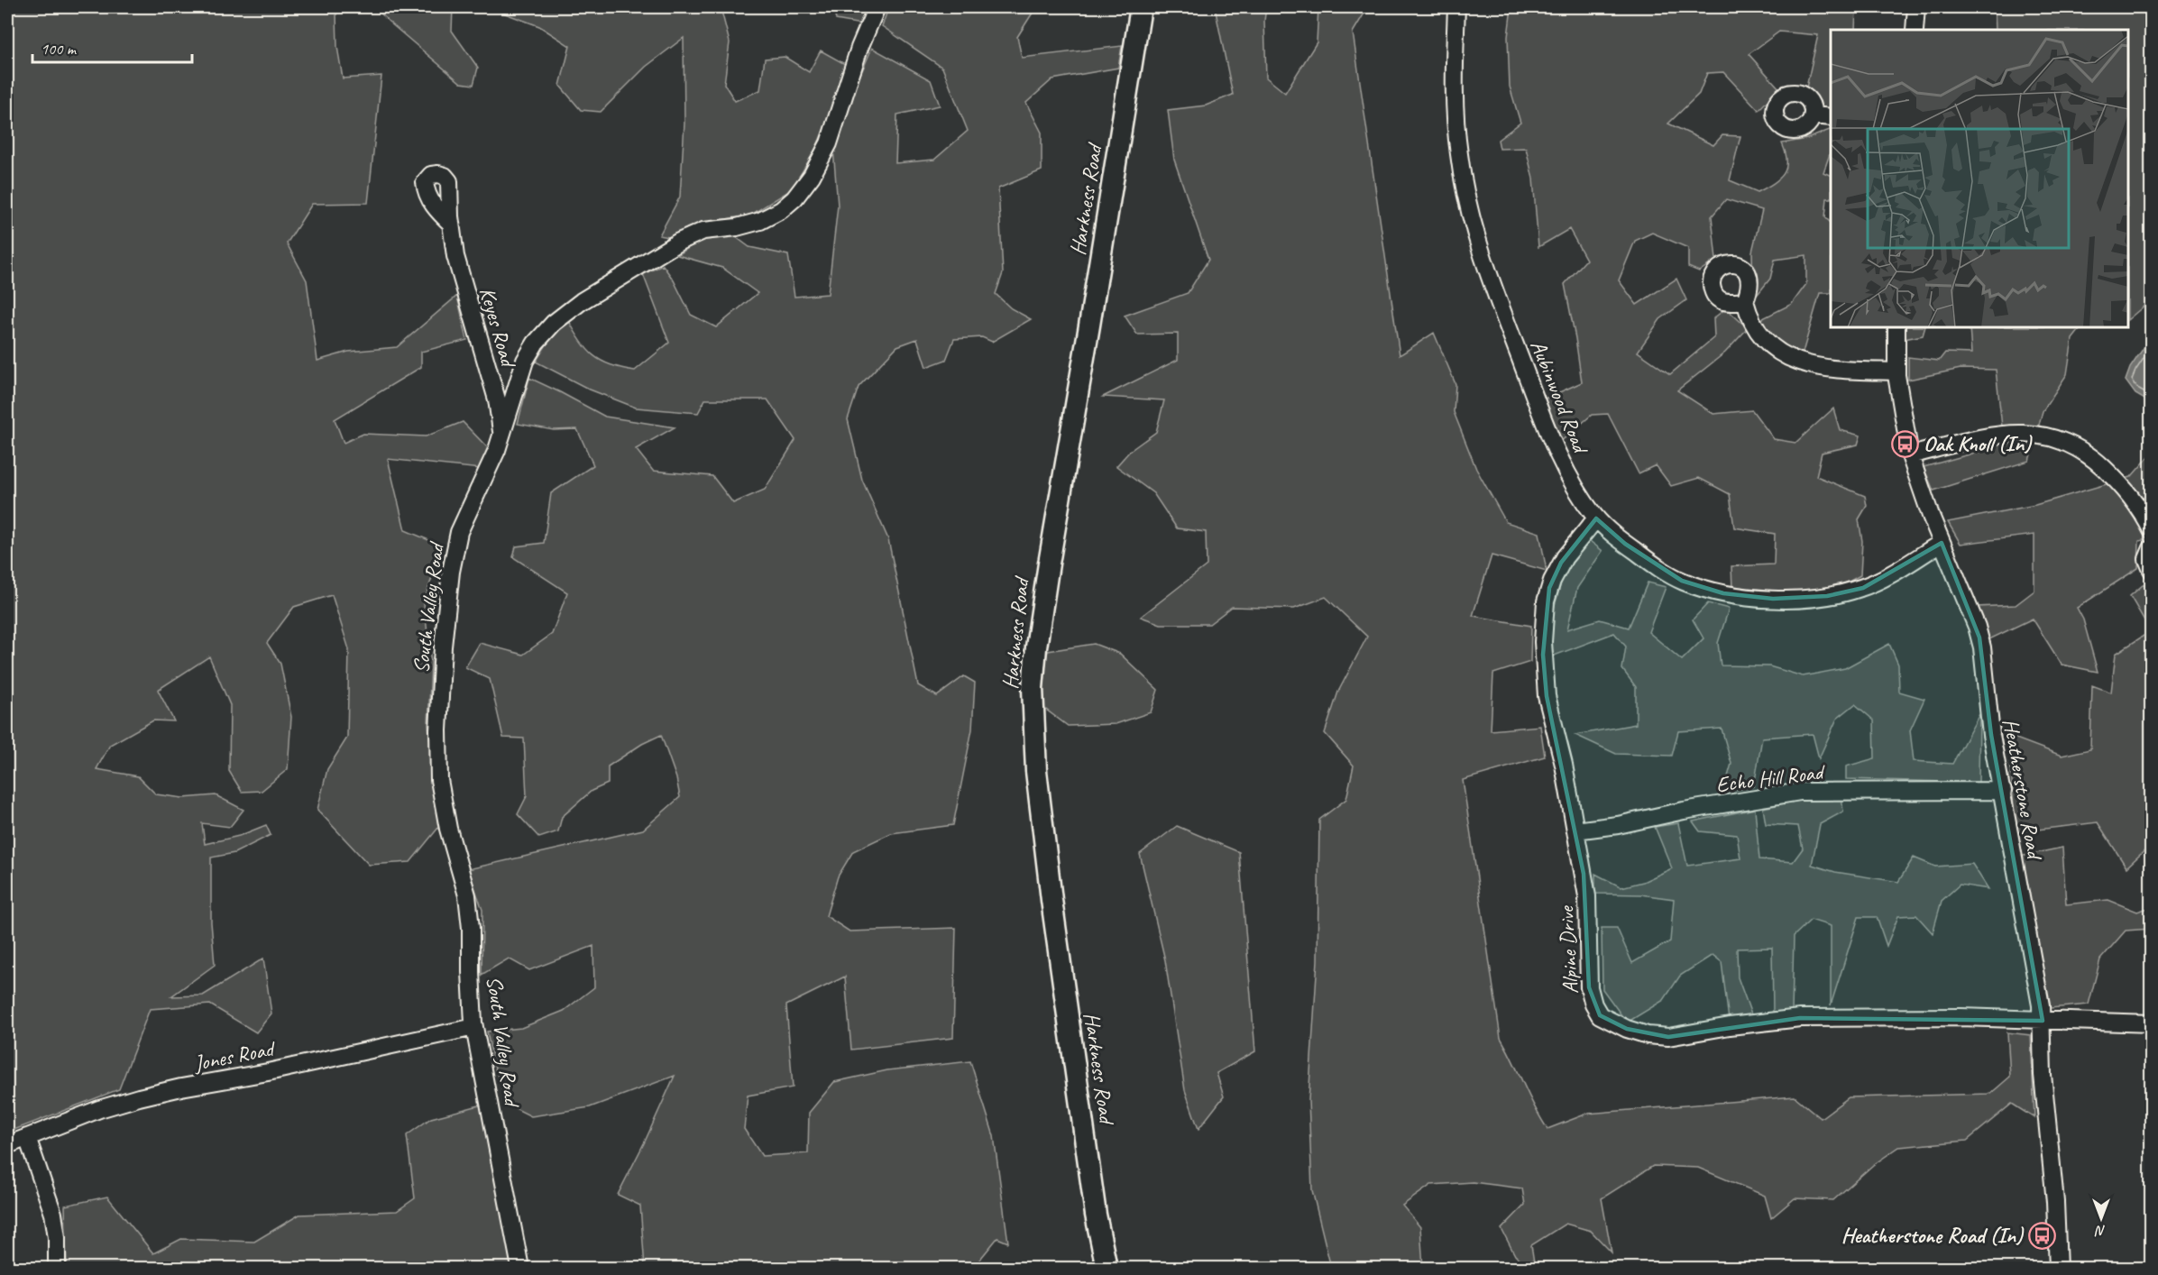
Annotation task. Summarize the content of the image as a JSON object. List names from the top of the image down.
{
  "streets": {
    "main road": ["Harkness Road"],
    "street": [
      "Keyes Road",
      "Aubinwood Road",
      "South Valley Road",
      "Echo Hill Road",
      "Heatherstone Road",
      "Alpine Drive",
      "Jones Road"
    ]
  },
  "crossings": [
    ["Keyes Road", "South Valley Road"],
    ["Aubinwood Road", "Heatherstone Road"],
    ["Aubinwood Road", "Alpine Drive"],
    ["South Valley Road", "Jones Road"],
    ["Echo Hill Road", "Heatherstone Road"],
    ["Echo Hill Road", "Alpine Drive"],
    ["Heatherstone Road", "Alpine Drive"]
  ],
  "places": {
    "bus stop": ["Oak Knoll (In)", "Heatherstone Road (In)"]
  },
  "scale_bar": "100 m",
  "north": "bottom"
}
